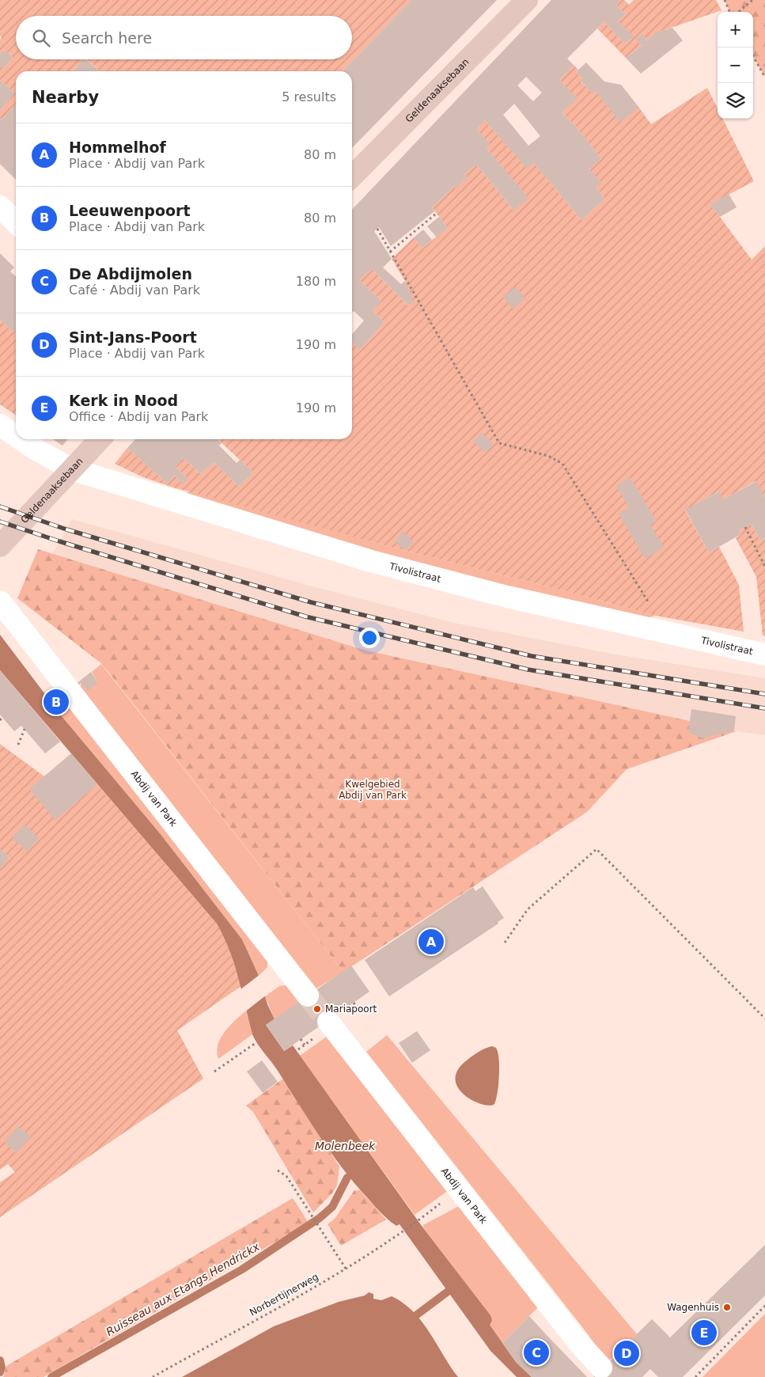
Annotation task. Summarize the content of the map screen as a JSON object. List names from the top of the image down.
{
  "streets": {
    "street": ["Geldenaaksebaan", "Tivolistraat", "Abdij van Park"],
    "path": ["Norbertijnerweg"]
  },
  "crossings": [
    ["Geldenaaksebaan", "Tivolistraat"]
  ],
  "water": ["Molenbeek", "Ruisseau aux Etangs Hendrickx"],
  "parks": ["Kwelgebied Abdij van Park"],
  "places": ["Mariapoort", "Wagenhuis"],
  "page": {
    "map_buttons": ["+", "−"],
    "search": "Search here",
    "heading": ["Nearby", "5 results"],
    "list": [
      {
        "mark": "A",
        "name": "Hommelhof",
        "note": "Place · Abdij van Park",
        "value": "80 m"
      },
      {
        "mark": "B",
        "name": "Leeuwenpoort",
        "note": "Place · Abdij van Park",
        "value": "80 m"
      },
      {
        "mark": "C",
        "name": "De Abdijmolen",
        "note": "Café · Abdij van Park",
        "value": "180 m"
      },
      {
        "mark": "D",
        "name": "Sint-Jans-Poort",
        "note": "Place · Abdij van Park",
        "value": "190 m"
      },
      {
        "mark": "E",
        "name": "Kerk in Nood",
        "note": "Office · Abdij van Park",
        "value": "190 m"
      }
    ],
    "pins": [
      "B",
      "A",
      "E",
      "C",
      "D"
    ]
  }
}
